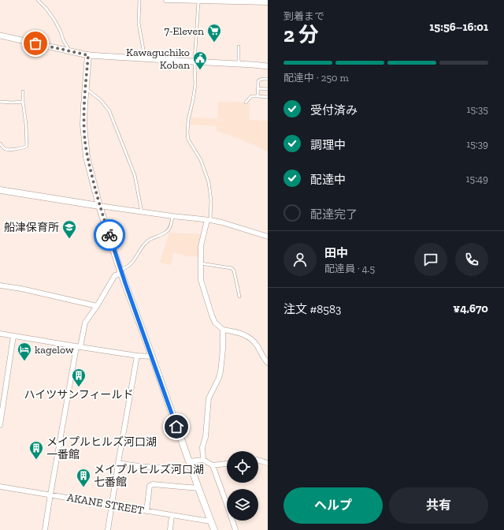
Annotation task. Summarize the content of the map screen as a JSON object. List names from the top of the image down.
{
  "streets": {
    "street": ["AKANE STREET"]
  },
  "places": {
    "supermarket": ["7-Eleven"],
    "public building": ["Kawaguchiko Koban"],
    "school or university": ["船津保育所"],
    "hotel": ["kagelow"],
    "building": ["ハイツサンフィールド", "メイプルヒルズ河口湖 一番館", "メイプルヒルズ河口湖 七番館"]
  },
  "page": {
    "heading": ["2 分", "到着まで", "15:56–16:01"],
    "panel": [
      "田中",
      "配達員 · 4.5",
      "注文 #8583",
      "¥4,670"
    ],
    "bar": "配達中 · 250 m",
    "list": [
      ["受付済み", "15:35"],
      ["調理中", "15:39"],
      ["配達中", "15:49"],
      "配達完了"
    ],
    "buttons": ["ヘルプ", "共有"]
  }
}
